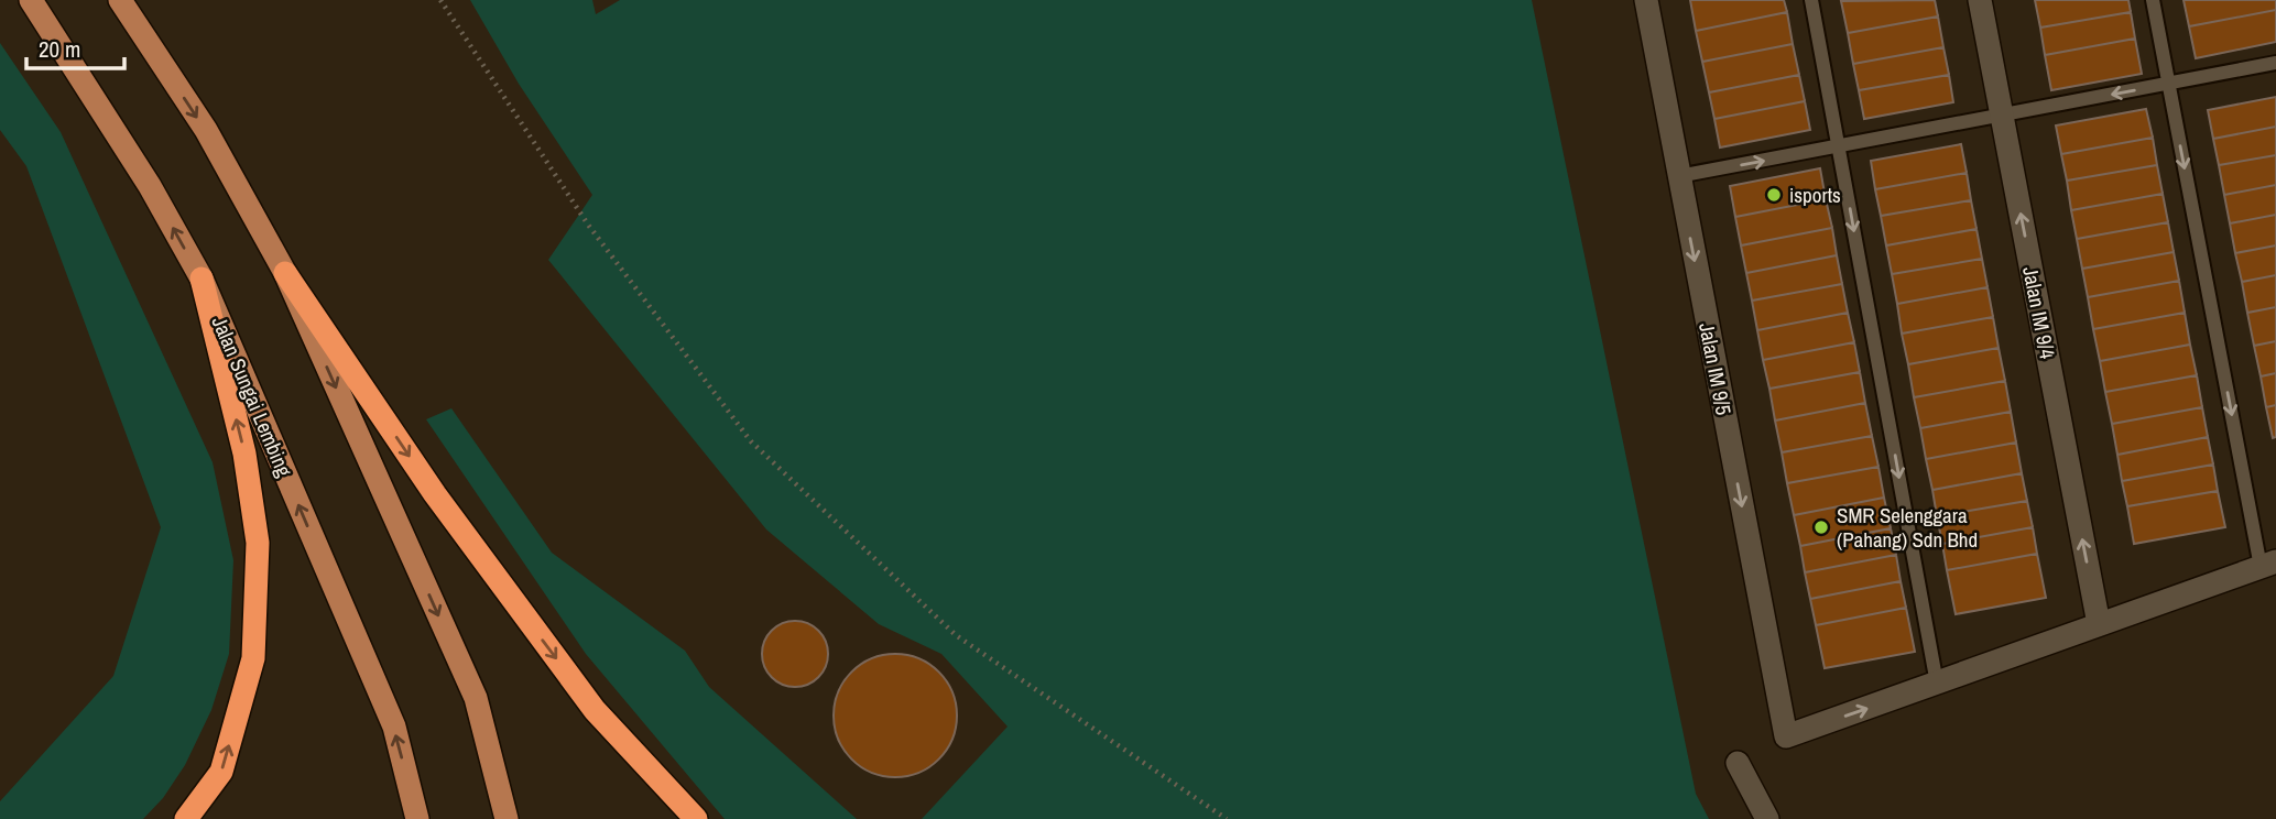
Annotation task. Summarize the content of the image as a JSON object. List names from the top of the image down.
{
  "streets": {
    "main road": ["Jalan Sungai Lembing"],
    "street": ["Jalan IM 9/4", "Jalan IM 9/5"]
  },
  "one_way": ["Jalan IM 9/4"],
  "places": ["isports", "SMR Selenggara (Pahang) Sdn Bhd"],
  "scale_bar": "20 m"
}
